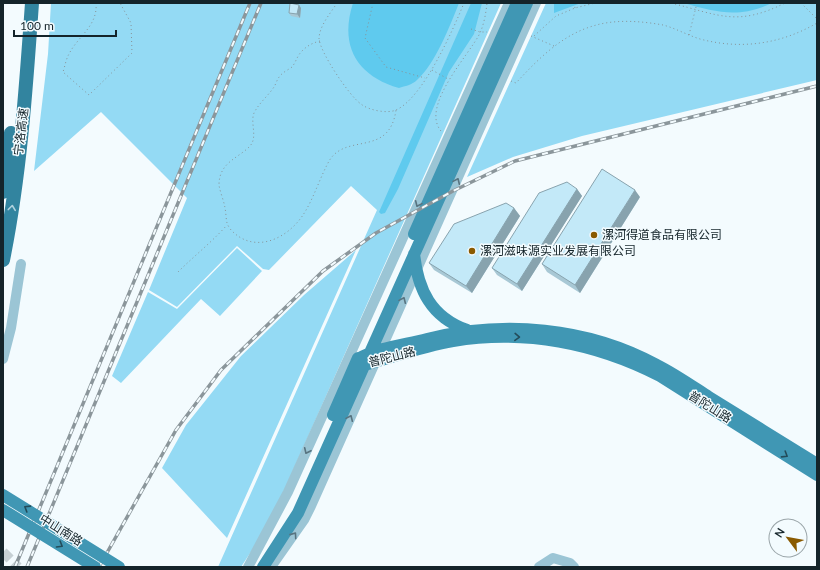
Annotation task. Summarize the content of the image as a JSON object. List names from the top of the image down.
{
  "streets": {
    "highway": ["宁洛高速"],
    "main road": ["普陀山路", "中山南路"]
  },
  "places": ["漯河得道食品有限公司", "漯河滋味源实业发展有限公司"],
  "scale_bar": "100 m",
  "north": "top left"
}
